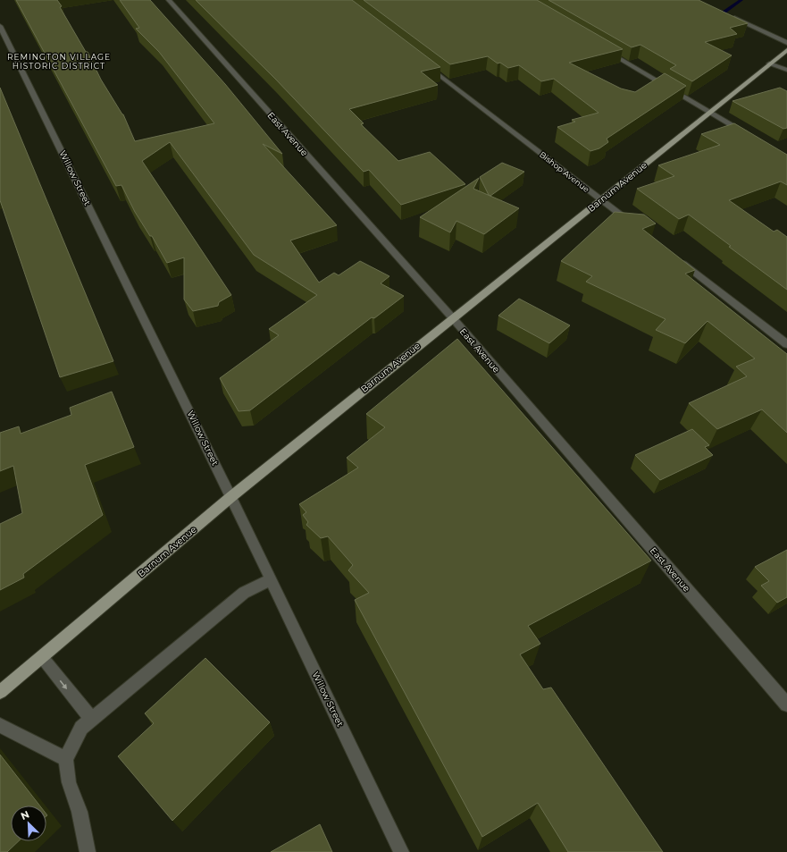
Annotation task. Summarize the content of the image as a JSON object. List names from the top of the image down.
{
  "streets": {
    "main road": ["Barnum Avenue"],
    "street": ["East Avenue", "Bishop Avenue", "Willow Street"]
  },
  "crossings": [
    ["East Avenue", "Barnum Avenue"],
    ["Bishop Avenue", "Barnum Avenue"],
    ["Willow Street", "Barnum Avenue"]
  ],
  "districts": ["REMINGTON VILLAGE HISTORIC DISTRICT"],
  "north": "top left"
}
